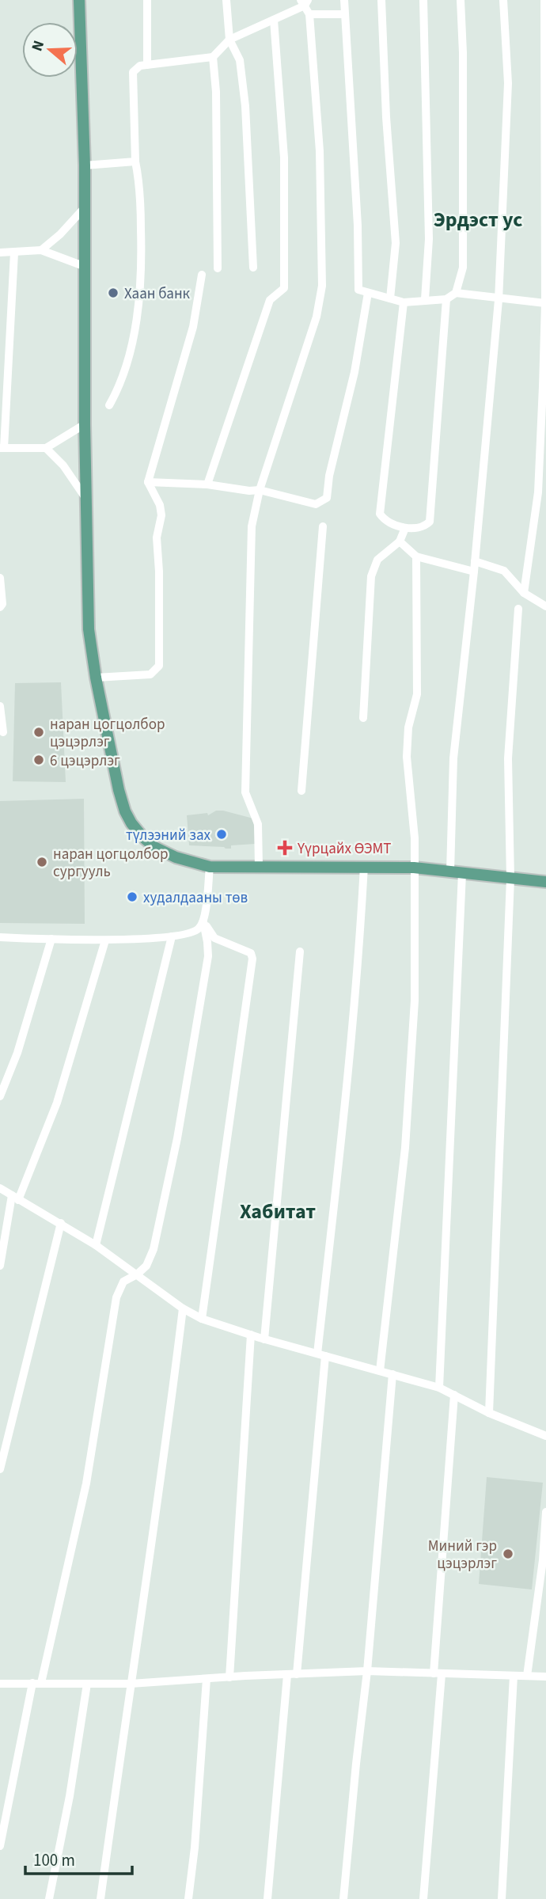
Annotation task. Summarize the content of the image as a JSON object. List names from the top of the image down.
{
  "districts": ["Эрдэст ус", "Хабитат"],
  "places": {
    "other": [
      "Хаан банк",
      "наран цогцолбор цэцэрлэг",
      "6 цэцэрлэг",
      "түлээний зах",
      "наран цогцолбор сургууль",
      "худалдааны төв",
      "Миний гэр цэцэрлэг"
    ],
    "health": ["Үүрцайх ӨЭМТ"]
  },
  "scale_bar": "100 m",
  "north": "left"
}
